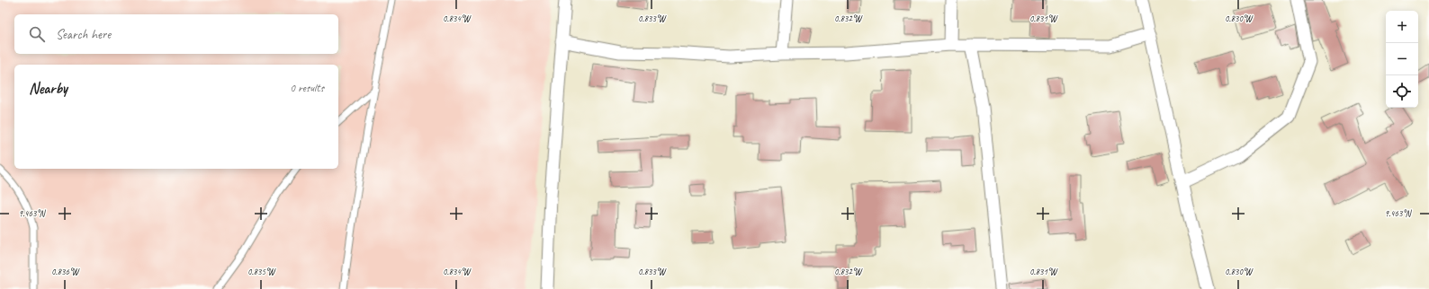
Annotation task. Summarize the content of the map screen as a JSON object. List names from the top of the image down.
{
  "page": {
    "map_buttons": ["+", "−"],
    "search": "Search here",
    "heading": ["Nearby", "0 results"]
  },
  "coordinates": [
    "0.834°W",
    "0.833°W",
    "0.832°W",
    "0.831°W",
    "0.830°W",
    "9.463°N",
    "0.836°W",
    "0.835°W"
  ]
}
